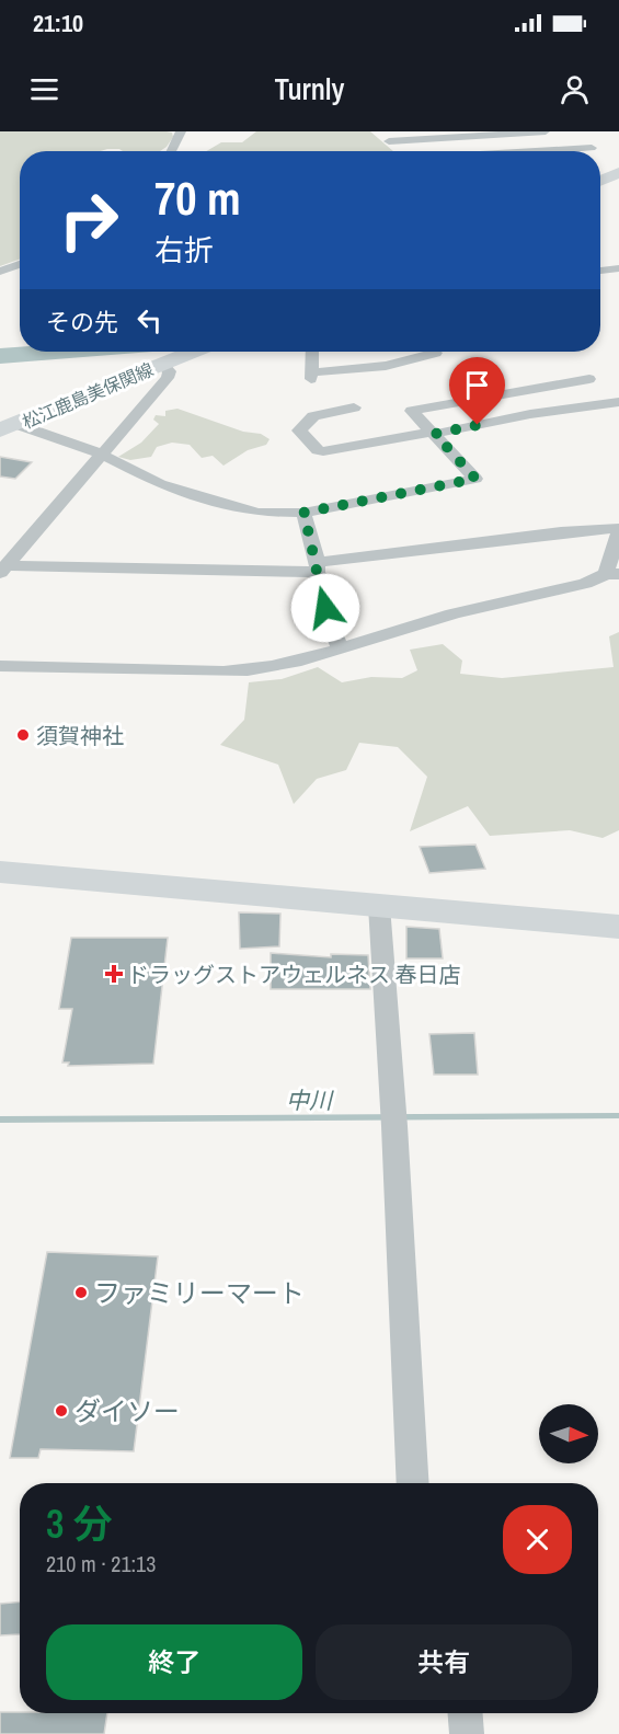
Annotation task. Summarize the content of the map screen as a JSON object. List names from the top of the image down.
{
  "streets": {
    "main road": ["松江鹿島美保関線"]
  },
  "water": ["中川"],
  "places": {
    "other": ["須賀神社", "ファミリーマート", "ダイソー"],
    "health": ["ドラッグストアウェルネス 春日店"]
  },
  "north": "right",
  "page": {
    "status": "21:10",
    "header": "Turnly",
    "turn": ["70 m", "右折"],
    "then": "その先",
    "heading": ["3 分", "210 m · 21:13"],
    "buttons": ["終了", "共有"]
  }
}
